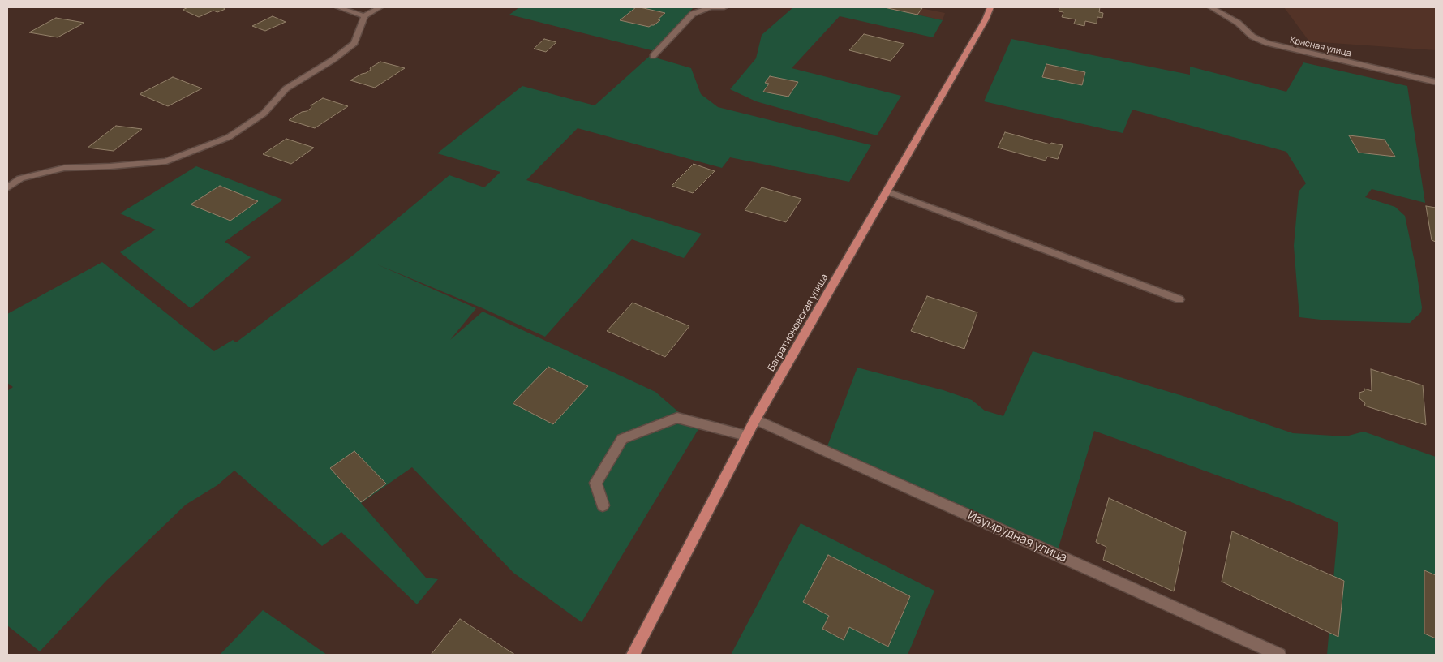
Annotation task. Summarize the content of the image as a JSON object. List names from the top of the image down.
{
  "streets": {
    "main road": ["Багратионовская улица"],
    "street": ["Красная улица", "Изумрудная улица"]
  },
  "crossings": [
    ["Багратионовская улица", "Изумрудная улица"]
  ]
}
